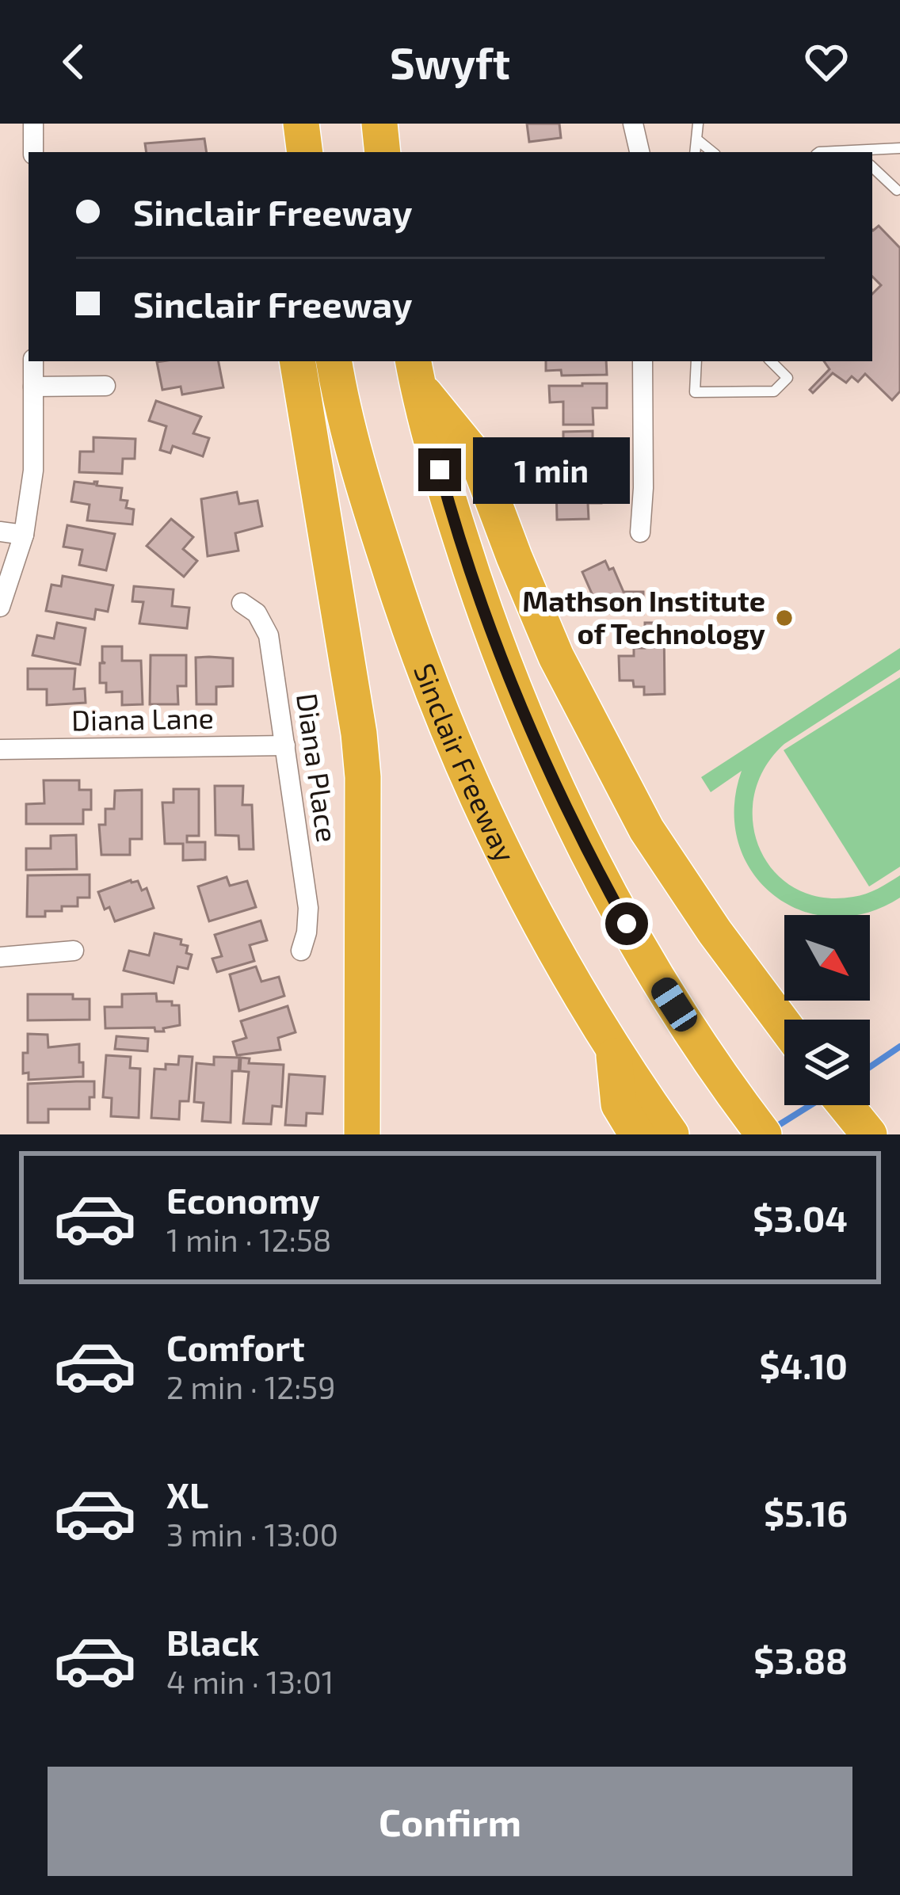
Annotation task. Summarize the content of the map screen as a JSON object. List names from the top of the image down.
{
  "streets": {
    "highway": ["Sinclair Freeway"],
    "street": ["Diana Lane", "Diana Place"]
  },
  "crossings": [
    ["Diana Lane", "Diana Place"]
  ],
  "places": ["Mathson Institute of Technology"],
  "north": "bottom right",
  "page": {
    "header": "Swyft",
    "banner": ["Sinclair Freeway", "Sinclair Freeway"],
    "bubble": "1 min",
    "list": [
      {
        "name": "Economy",
        "note": "1 min · 12:58",
        "value": "$3.04"
      },
      {
        "name": "Comfort",
        "note": "2 min · 12:59",
        "value": "$4.10"
      },
      {
        "name": "XL",
        "note": "3 min · 13:00",
        "value": "$5.16"
      },
      {
        "name": "Black",
        "note": "4 min · 13:01",
        "value": "$3.88"
      }
    ],
    "buttons": "Confirm"
  }
}
